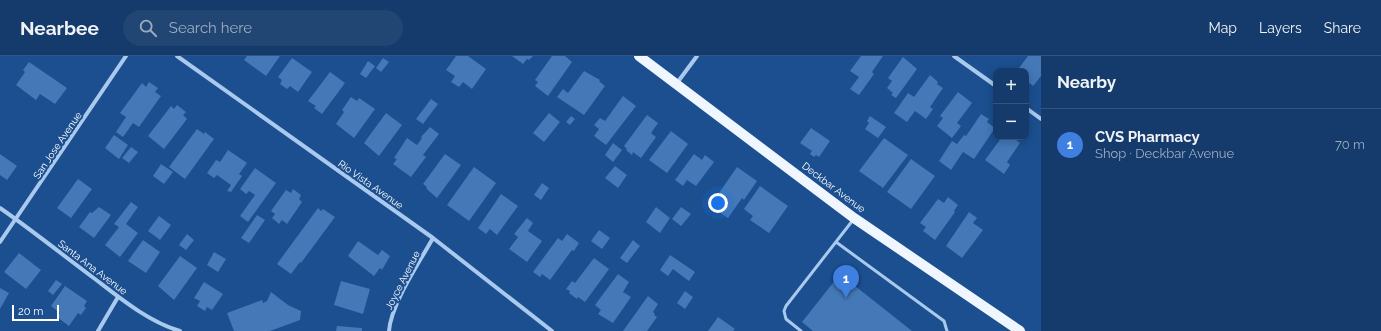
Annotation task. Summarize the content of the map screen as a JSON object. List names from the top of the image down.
{
  "streets": {
    "main road": ["Deckbar Avenue"],
    "street": [
      "San Jose Avenue",
      "Rio Vista Avenue",
      "Santa Ana Avenue",
      "Joyce Avenue"
    ]
  },
  "crossings": [
    ["San Jose Avenue", "Santa Ana Avenue"],
    ["Rio Vista Avenue", "Joyce Avenue"]
  ],
  "scale_bar": "20 m",
  "page": {
    "header": "Nearbee",
    "search": "Search here",
    "nav": ["Map", "Layers", "Share"],
    "heading": "Nearby",
    "map_buttons": ["+", "−"],
    "list": [
      {
        "mark": "1",
        "name": "CVS Pharmacy",
        "note": "Shop · Deckbar Avenue",
        "value": "70 m"
      }
    ],
    "pins": "1",
    "scale": "20 m"
  }
}
